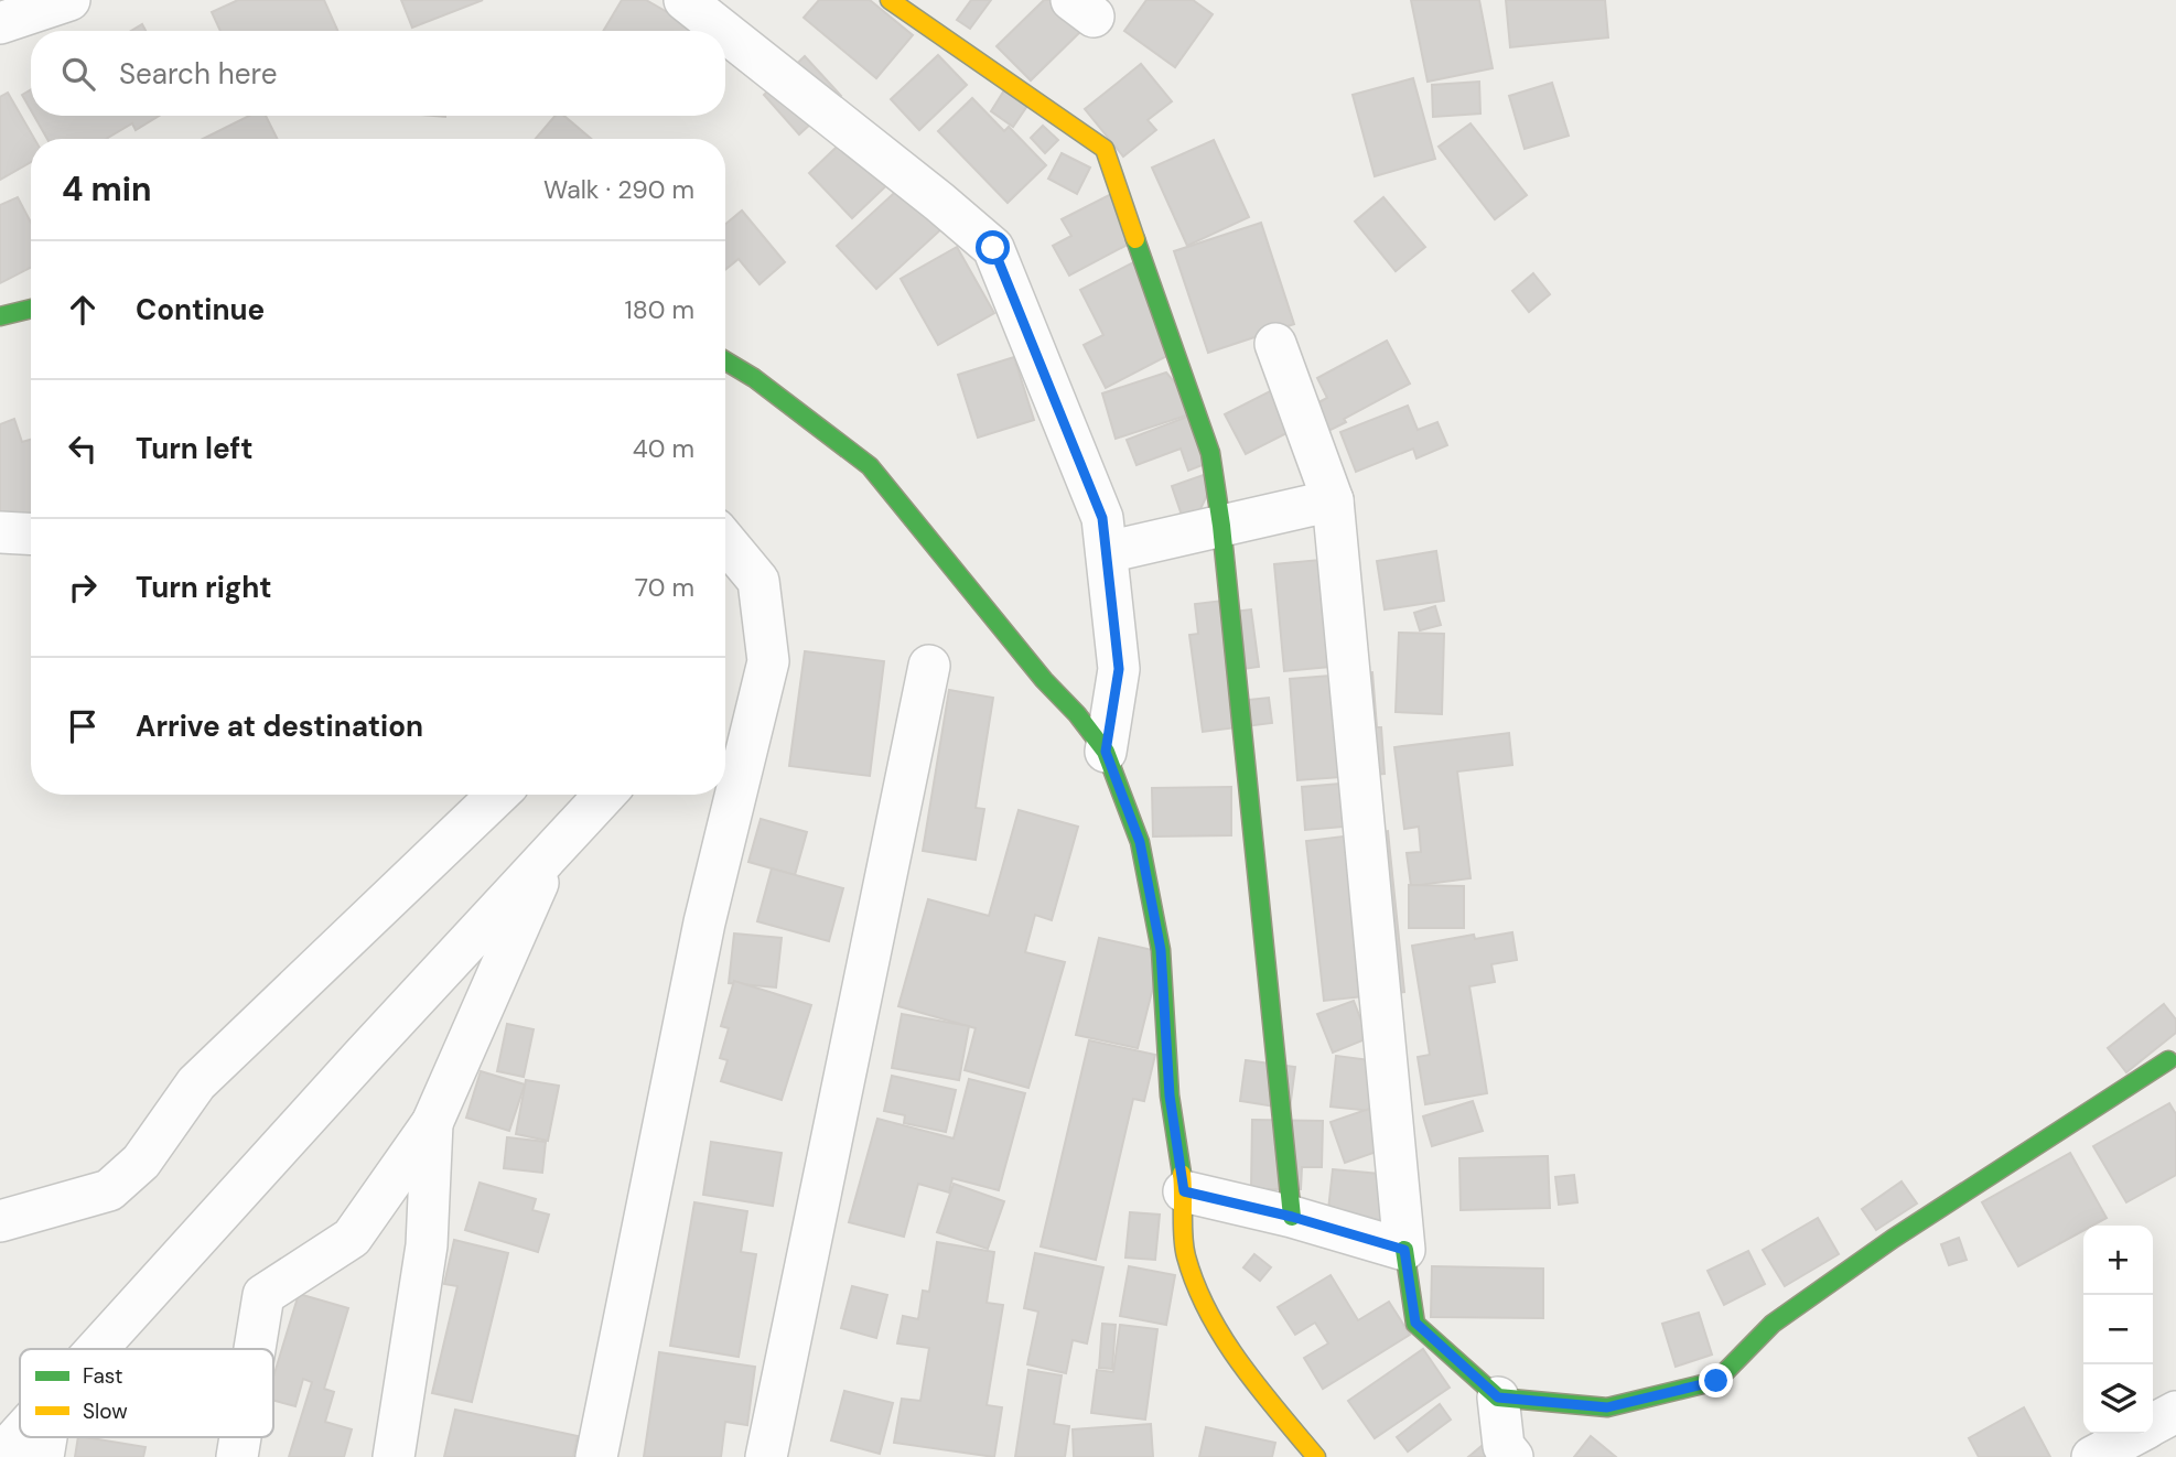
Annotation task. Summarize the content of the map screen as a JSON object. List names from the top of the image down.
{
  "legend": ["Fast", "Slow"],
  "page": {
    "search": "Search here",
    "heading": ["4 min", "Walk · 290 m"],
    "list": [
      ["Continue", "180 m"],
      ["Turn left", "40 m"],
      ["Turn right", "70 m"],
      "Arrive at destination"
    ],
    "map_buttons": ["+", "−"]
  }
}
